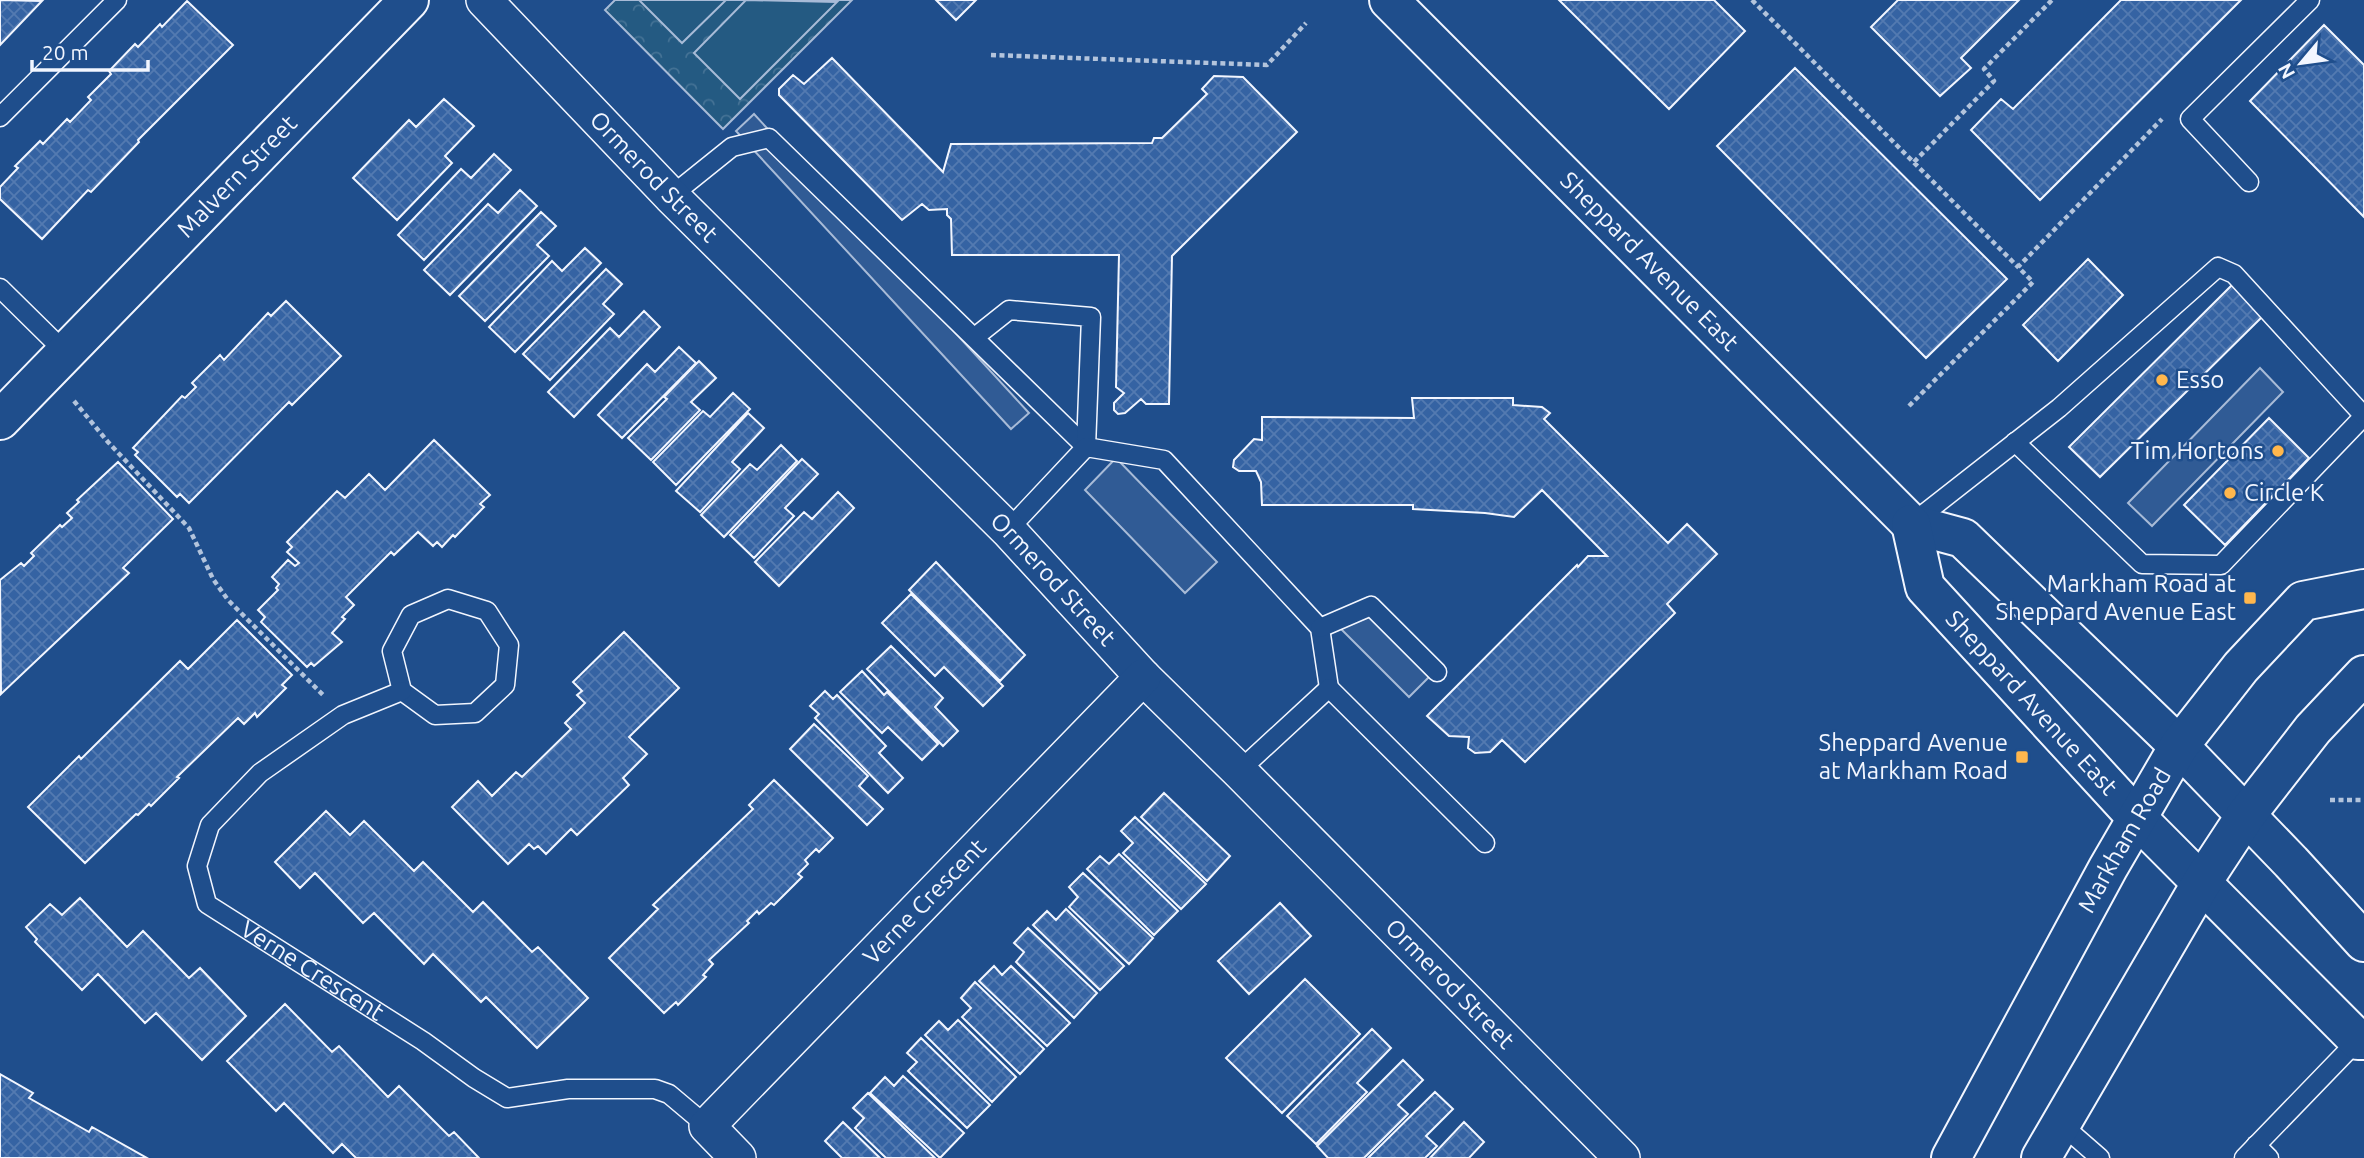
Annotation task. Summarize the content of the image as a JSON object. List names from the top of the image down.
{
  "streets": {
    "main road": ["Malvern Street", "Sheppard Avenue East", "Markham Road"],
    "street": ["Ormerod Street", "Verne Crescent"]
  },
  "crossings": [
    ["Ormerod Street", "Verne Crescent"],
    ["Sheppard Avenue East", "Markham Road"]
  ],
  "places": {
    "other": ["Esso", "Tim Hortons", "Circle K"],
    "transit": ["Markham Road at Sheppard Avenue East", "Sheppard Avenue at Markham Road"]
  },
  "scale_bar": "20 m",
  "north": "bottom left"
}
